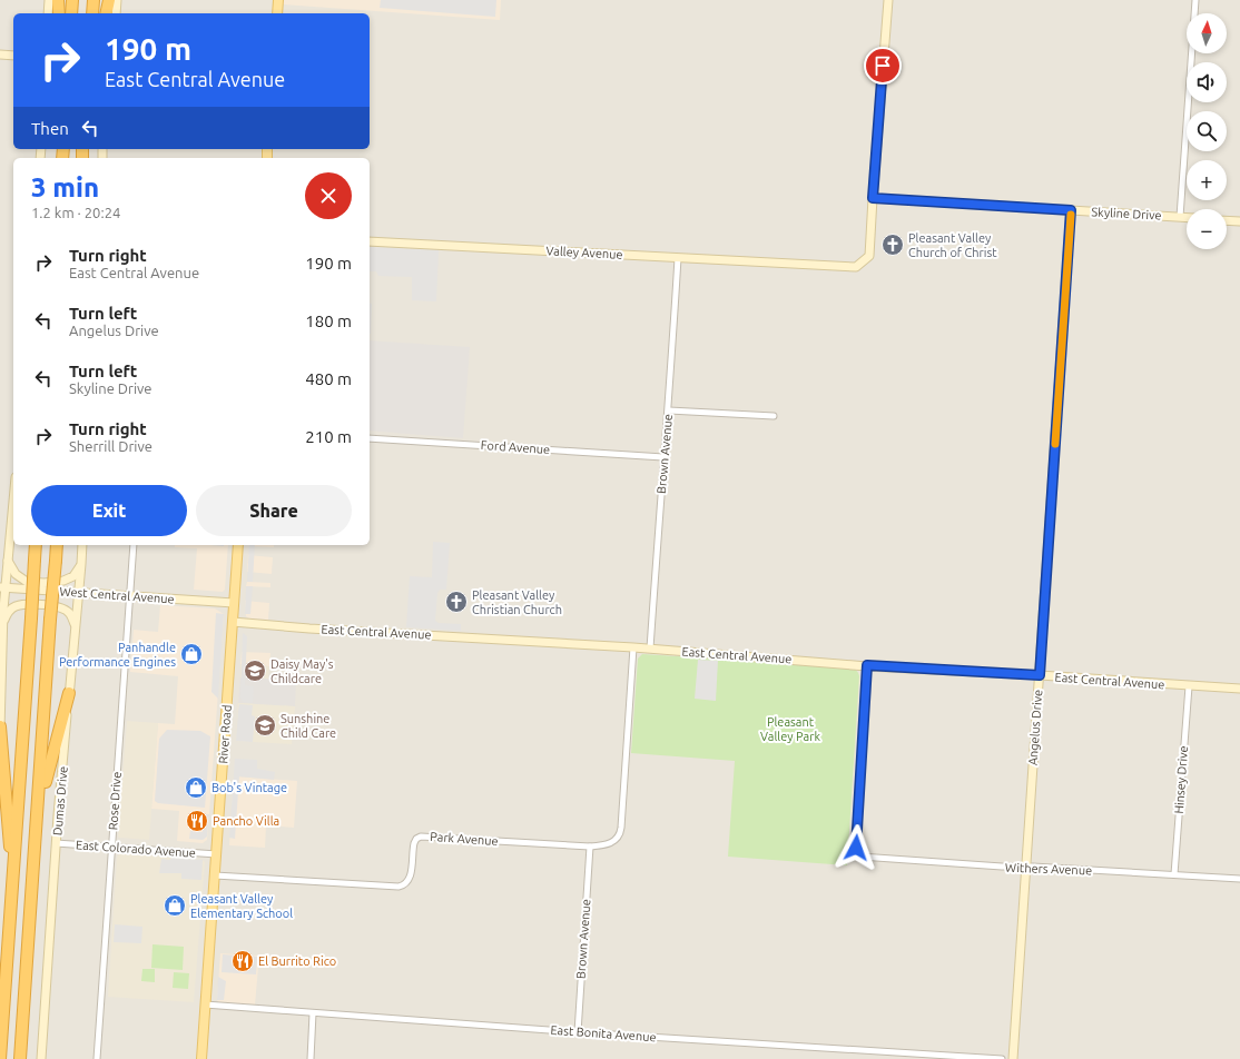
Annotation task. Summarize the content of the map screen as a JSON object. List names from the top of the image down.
{
  "streets": {
    "main road": ["River Road"],
    "street": [
      "Skyline Drive",
      "Valley Avenue",
      "Ford Avenue",
      "Brown Avenue",
      "West Central Avenue",
      "East Central Avenue",
      "Angelus Drive",
      "Hinsey Drive",
      "Dumas Drive",
      "Rose Drive",
      "Park Avenue",
      "East Colorado Avenue",
      "Withers Avenue",
      "East Bonita Avenue"
    ]
  },
  "crossings": [
    ["Skyline Drive", "Valley Avenue"],
    ["Skyline Drive", "Angelus Drive"],
    ["Valley Avenue", "Brown Avenue"],
    ["Ford Avenue", "Brown Avenue"],
    ["Brown Avenue", "East Central Avenue"],
    ["Brown Avenue", "Park Avenue"],
    ["Brown Avenue", "East Bonita Avenue"],
    ["West Central Avenue", "River Road"],
    ["West Central Avenue", "Dumas Drive"],
    ["West Central Avenue", "Rose Drive"],
    ["East Central Avenue", "Angelus Drive"],
    ["East Central Avenue", "River Road"],
    ["East Central Avenue", "Hinsey Drive"],
    ["East Central Avenue", "Park Avenue"],
    ["East Central Avenue", "Withers Avenue"],
    ["Angelus Drive", "Withers Avenue"],
    ["River Road", "Park Avenue"],
    ["River Road", "East Colorado Avenue"],
    ["River Road", "East Bonita Avenue"],
    ["Hinsey Drive", "Withers Avenue"],
    ["Dumas Drive", "East Colorado Avenue"],
    ["Rose Drive", "East Colorado Avenue"]
  ],
  "parks": ["Pleasant Valley Park"],
  "places": {
    "church": ["Pleasant Valley Church of Christ", "Pleasant Valley Christian Church"],
    "shop": ["Panhandle Performance Engines", "Bob's Vintage", "Pleasant Valley Elementary School"],
    "school or university": ["Daisy May's Childcare", "Sunshine Child Care"],
    "restaurant": ["Pancho Villa", "El Burrito Rico"]
  },
  "north": "top",
  "page": {
    "map_buttons": ["+", "−"],
    "turn": ["190 m", "East Central Avenue"],
    "then": "Then",
    "heading": ["3 min", "1.2 km · 20:24"],
    "list": [
      {
        "name": "Turn right",
        "note": "East Central Avenue",
        "value": "190 m"
      },
      {
        "name": "Turn left",
        "note": "Angelus Drive",
        "value": "180 m"
      },
      {
        "name": "Turn left",
        "note": "Skyline Drive",
        "value": "480 m"
      },
      {
        "name": "Turn right",
        "note": "Sherrill Drive",
        "value": "210 m"
      }
    ],
    "buttons": ["Exit", "Share"]
  }
}
